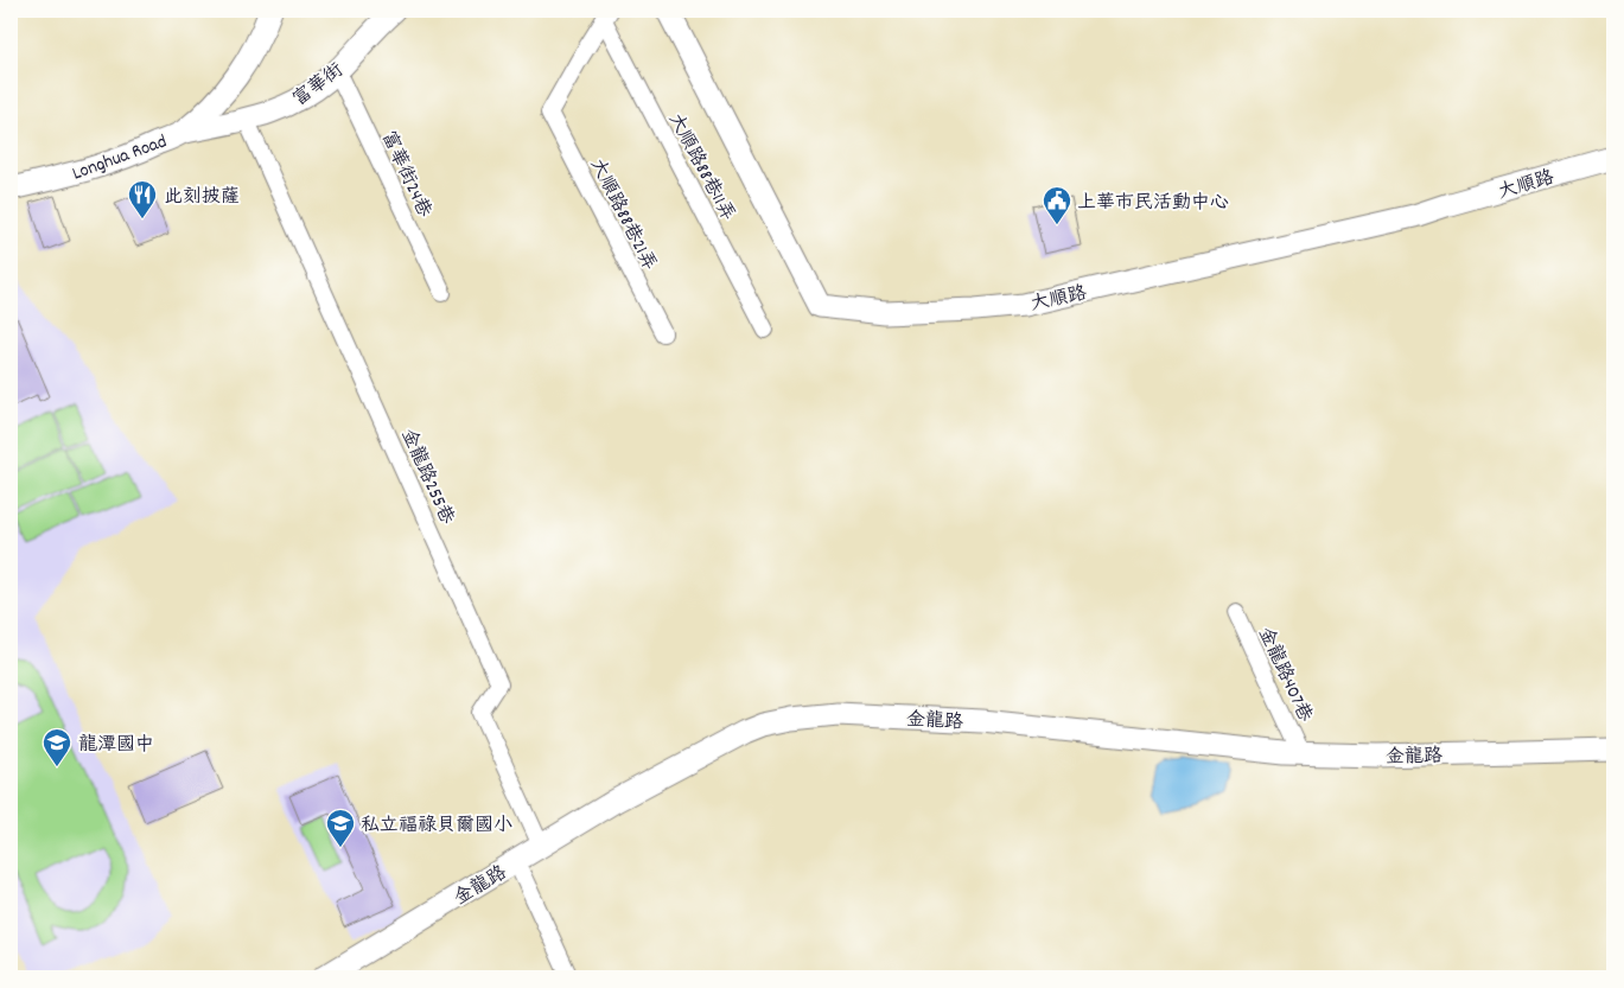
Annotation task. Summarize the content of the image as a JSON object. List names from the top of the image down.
{
  "streets": {
    "street": [
      "富華街",
      "Longhua Road",
      "大順路88巷11弄",
      "富華街24巷",
      "大順路",
      "大順路88巷21弄",
      "金龍路255巷",
      "金龍路407巷",
      "金龍路"
    ]
  },
  "crossings": [
    ["富華街", "Longhua Road"],
    ["富華街", "富華街24巷"],
    ["富華街", "金龍路255巷"],
    ["大順路88巷11弄", "大順路88巷21弄"],
    ["金龍路255巷", "金龍路"],
    ["金龍路407巷", "金龍路"]
  ],
  "places": {
    "restaurant": ["此刻披薩"],
    "public building": ["上華市民活動中心"],
    "school or university": ["龍潭國中", "私立福祿貝爾國小"]
  }
}
